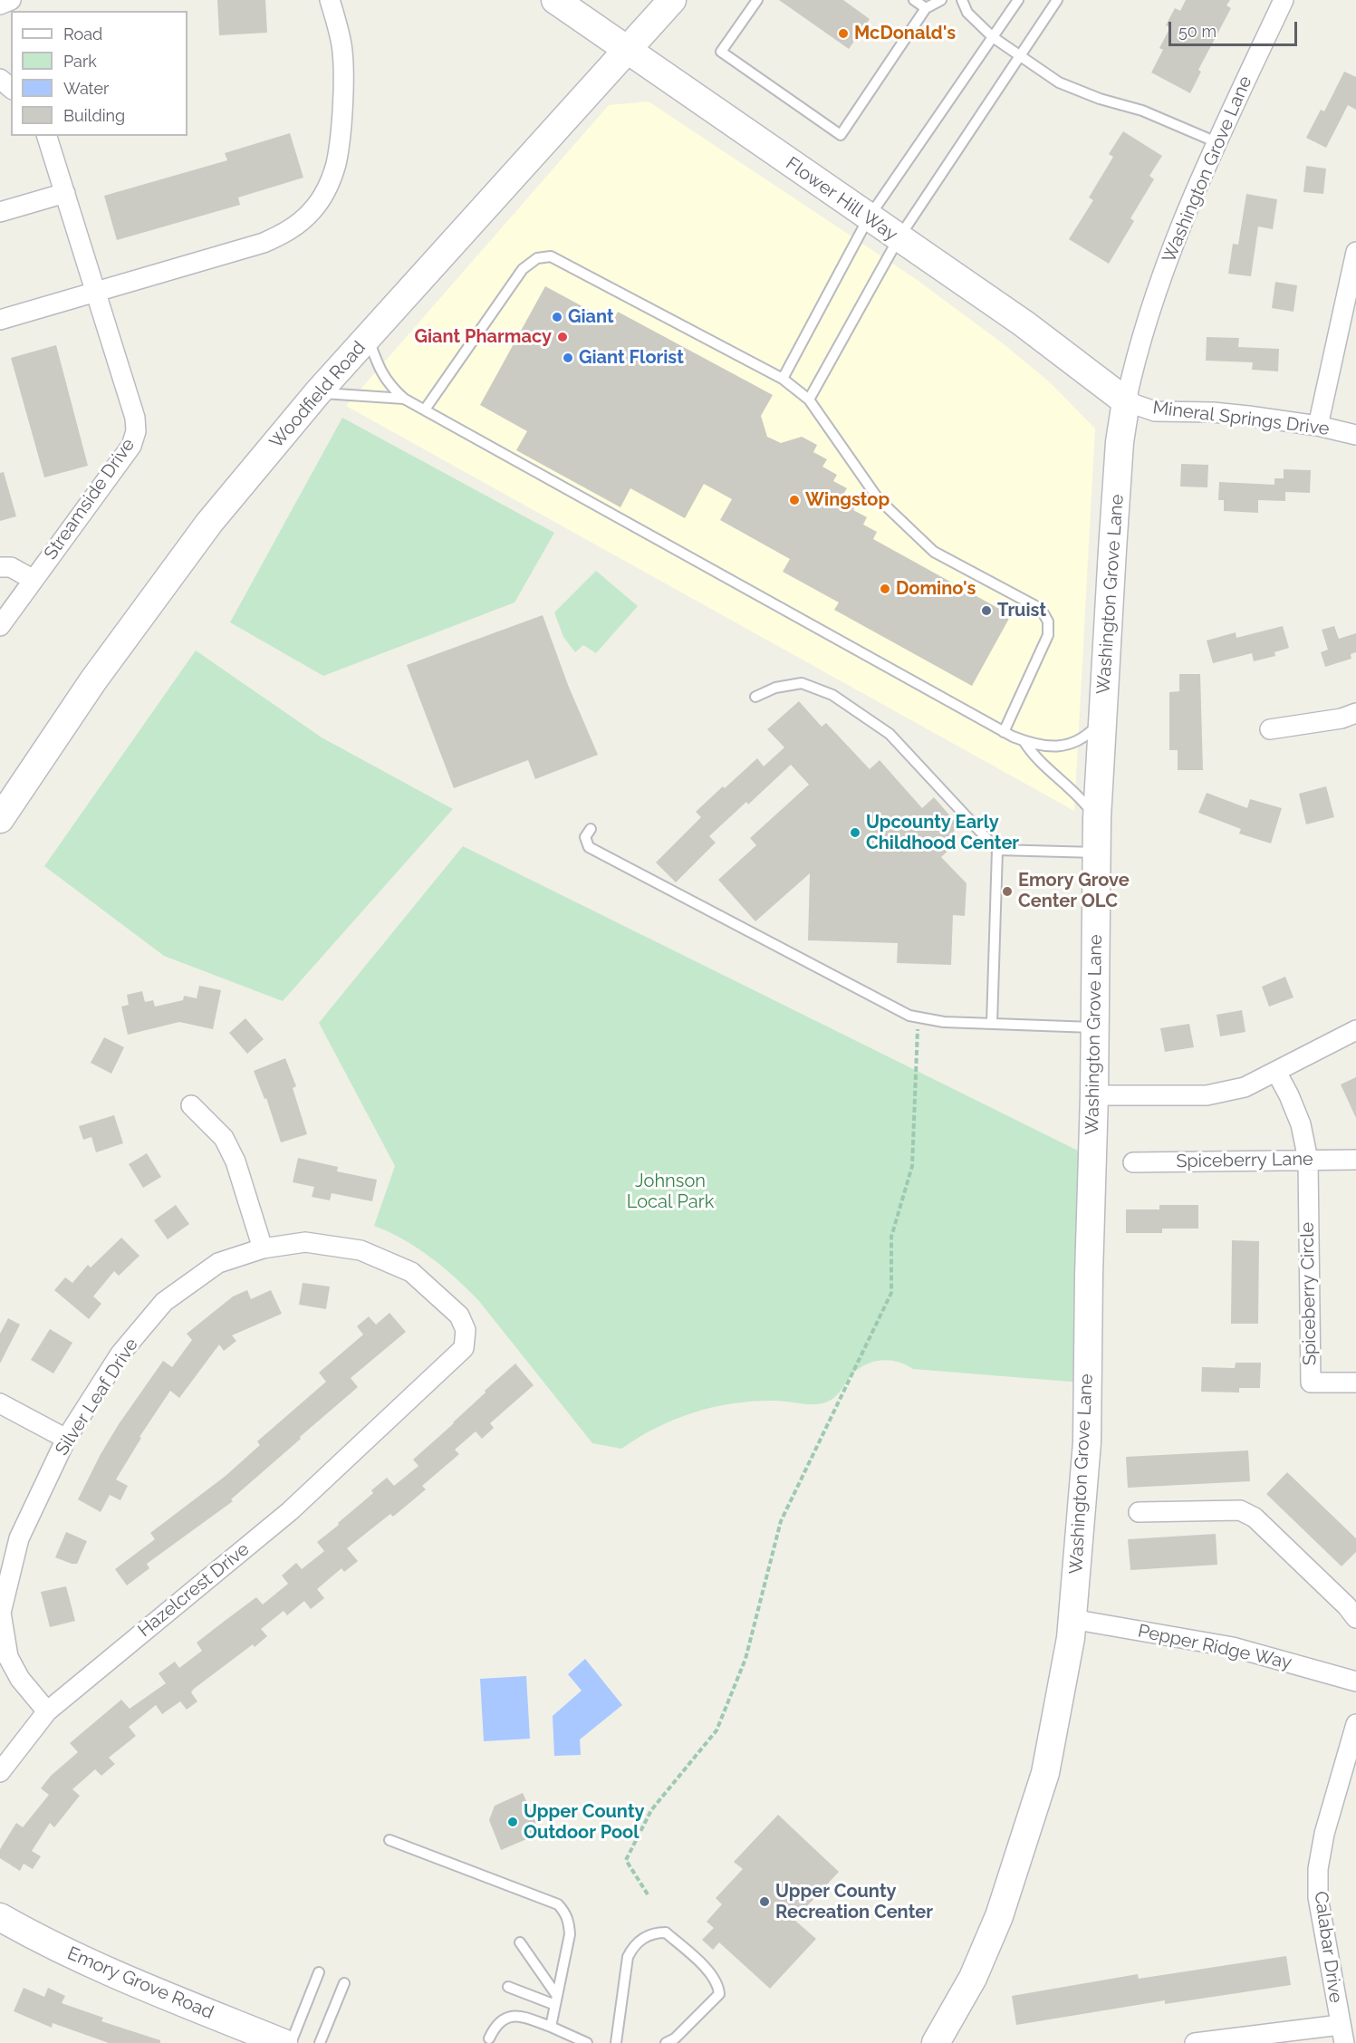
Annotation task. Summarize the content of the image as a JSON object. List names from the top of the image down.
{
  "streets": {
    "street": [
      "Washington Grove Lane",
      "Flower Hill Way",
      "Woodfield Road",
      "Mineral Springs Drive",
      "Streamside Drive",
      "Spiceberry Lane",
      "Spiceberry Circle",
      "Silver Leaf Drive",
      "Hazelcrest Drive",
      "Pepper Ridge Way",
      "Calabar Drive",
      "Emory Grove Road"
    ]
  },
  "crossings": [
    ["Washington Grove Lane", "Flower Hill Way"],
    ["Washington Grove Lane", "Mineral Springs Drive"],
    ["Washington Grove Lane", "Pepper Ridge Way"],
    ["Flower Hill Way", "Woodfield Road"],
    ["Flower Hill Way", "Mineral Springs Drive"],
    ["Spiceberry Lane", "Spiceberry Circle"],
    ["Silver Leaf Drive", "Hazelcrest Drive"]
  ],
  "parks": ["Johnson Local Park"],
  "places": [
    "McDonald's",
    "Giant",
    "Giant Pharmacy",
    "Giant Florist",
    "Wingstop",
    "Domino's",
    "Truist",
    "Upcounty Early Childhood Center",
    "Emory Grove Center OLC",
    "Upper County Outdoor Pool",
    "Upper County Recreation Center"
  ],
  "legend": [
    "Road",
    "Park",
    "Water",
    "Building"
  ],
  "scale_bar": "50 m"
}
